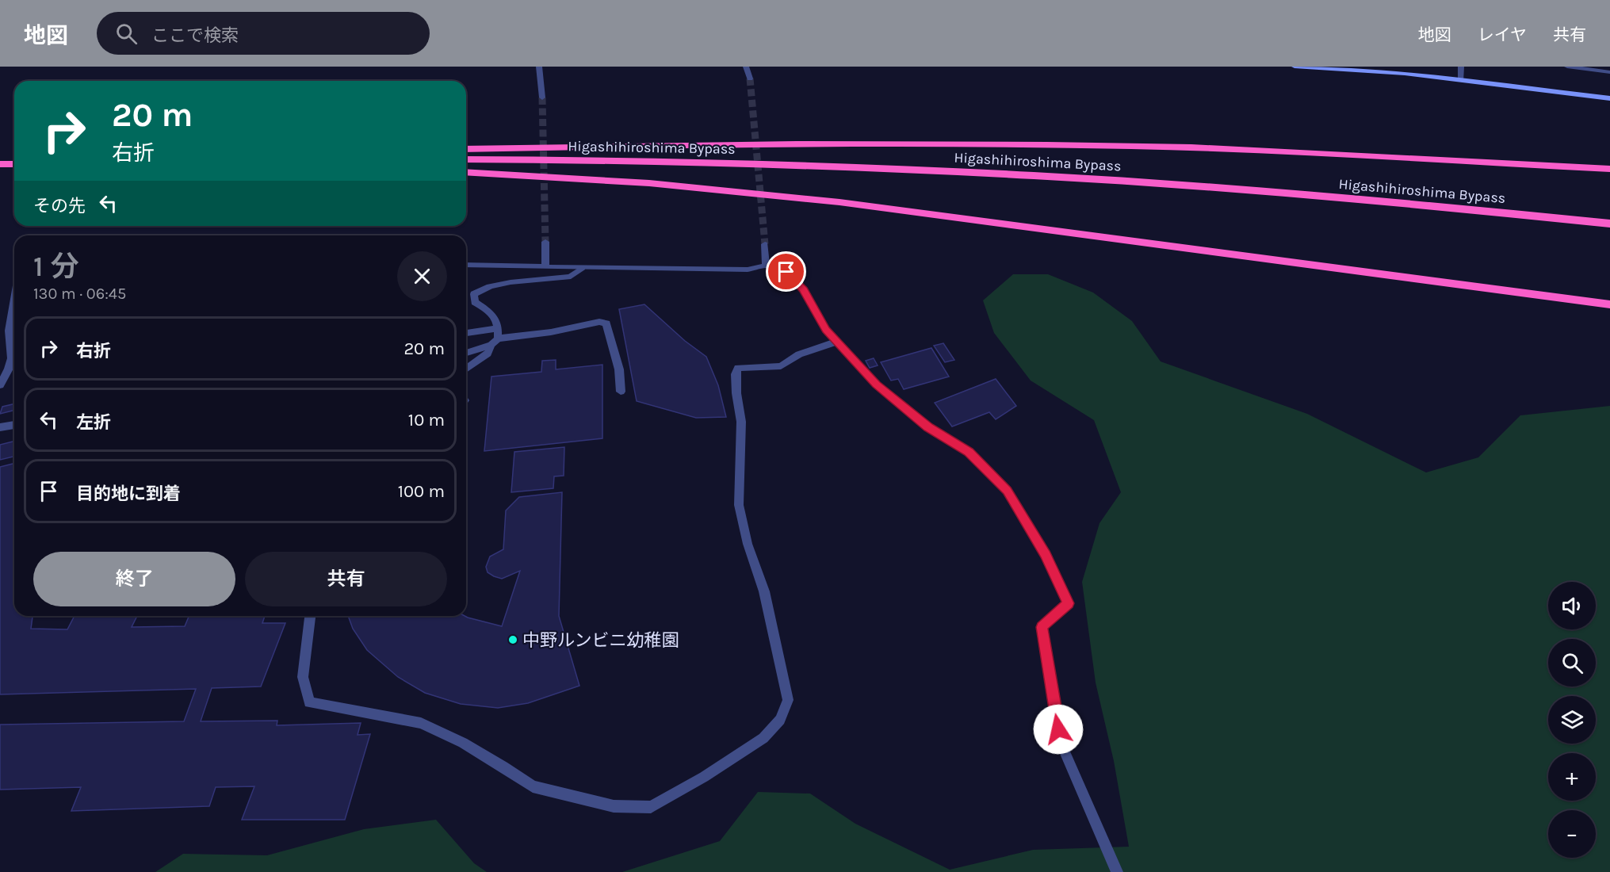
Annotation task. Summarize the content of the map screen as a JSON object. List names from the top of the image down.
{
  "streets": {
    "highway": ["Higashihiroshima Bypass"]
  },
  "places": ["中野ルンビニ幼稚園"],
  "page": {
    "header": "地図",
    "search": "ここで検索",
    "nav": ["地図", "レイヤ", "共有"],
    "turn": ["20 m", "右折"],
    "then": "その先",
    "heading": ["1 分", "130 m · 06:45"],
    "list": [
      {
        "name": "右折",
        "value": "20 m"
      },
      {
        "name": "左折",
        "value": "10 m"
      },
      {
        "name": "目的地に到着",
        "value": "100 m"
      }
    ],
    "buttons": ["終了", "共有"],
    "map_buttons": ["+", "−"]
  }
}
